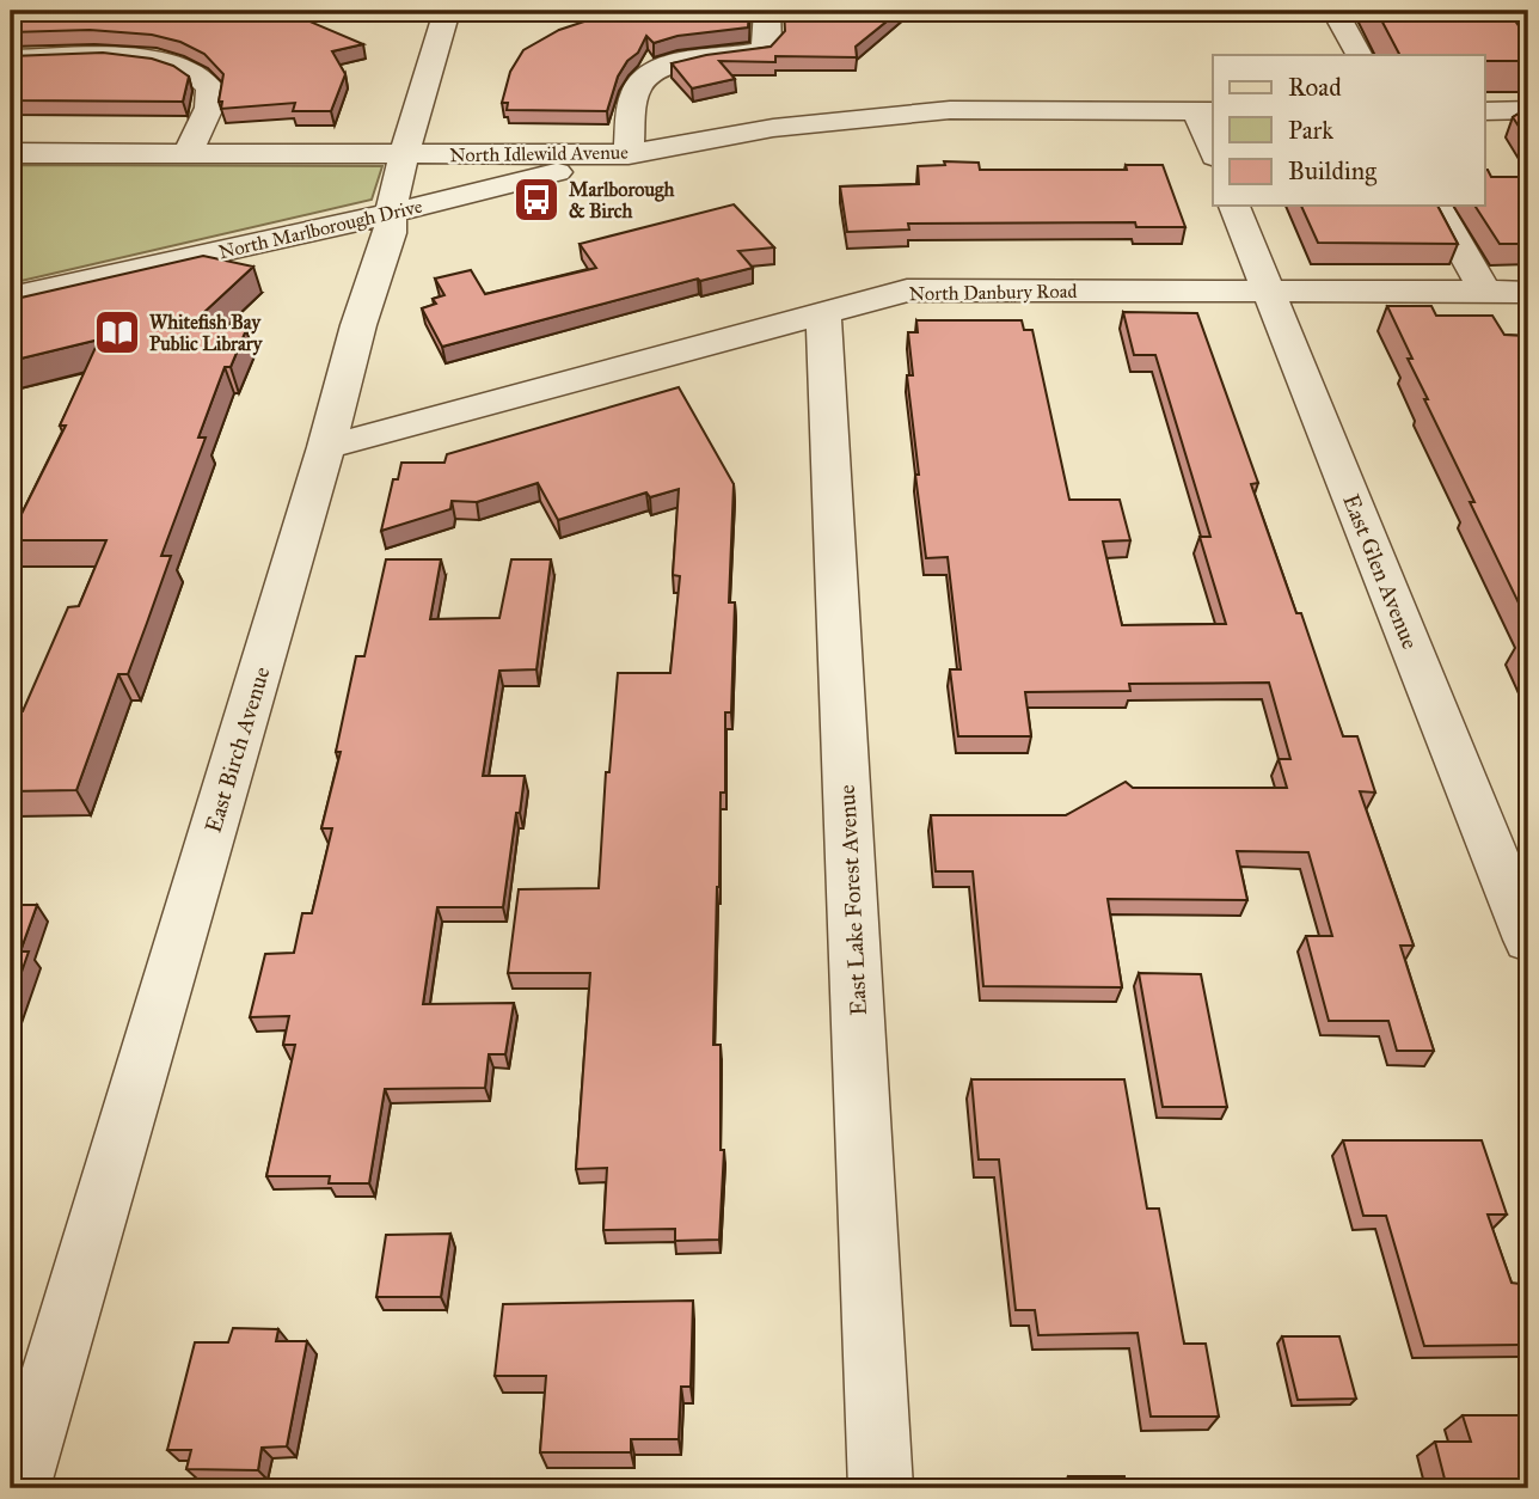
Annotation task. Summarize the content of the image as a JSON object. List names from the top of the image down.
{
  "streets": {
    "street": [
      "North Idlewild Avenue",
      "North Marlborough Drive",
      "North Danbury Road",
      "East Glen Avenue",
      "East Birch Avenue",
      "East Lake Forest Avenue"
    ]
  },
  "crossings": [
    ["North Idlewild Avenue", "North Marlborough Drive"],
    ["North Idlewild Avenue", "East Birch Avenue"],
    ["North Marlborough Drive", "East Birch Avenue"],
    ["North Danbury Road", "East Glen Avenue"],
    ["North Danbury Road", "East Birch Avenue"],
    ["North Danbury Road", "East Lake Forest Avenue"]
  ],
  "places": {
    "bus stop": ["Marlborough & Birch"],
    "library": ["Whitefish Bay Public Library"]
  },
  "legend": ["Road", "Park", "Building"]
}
